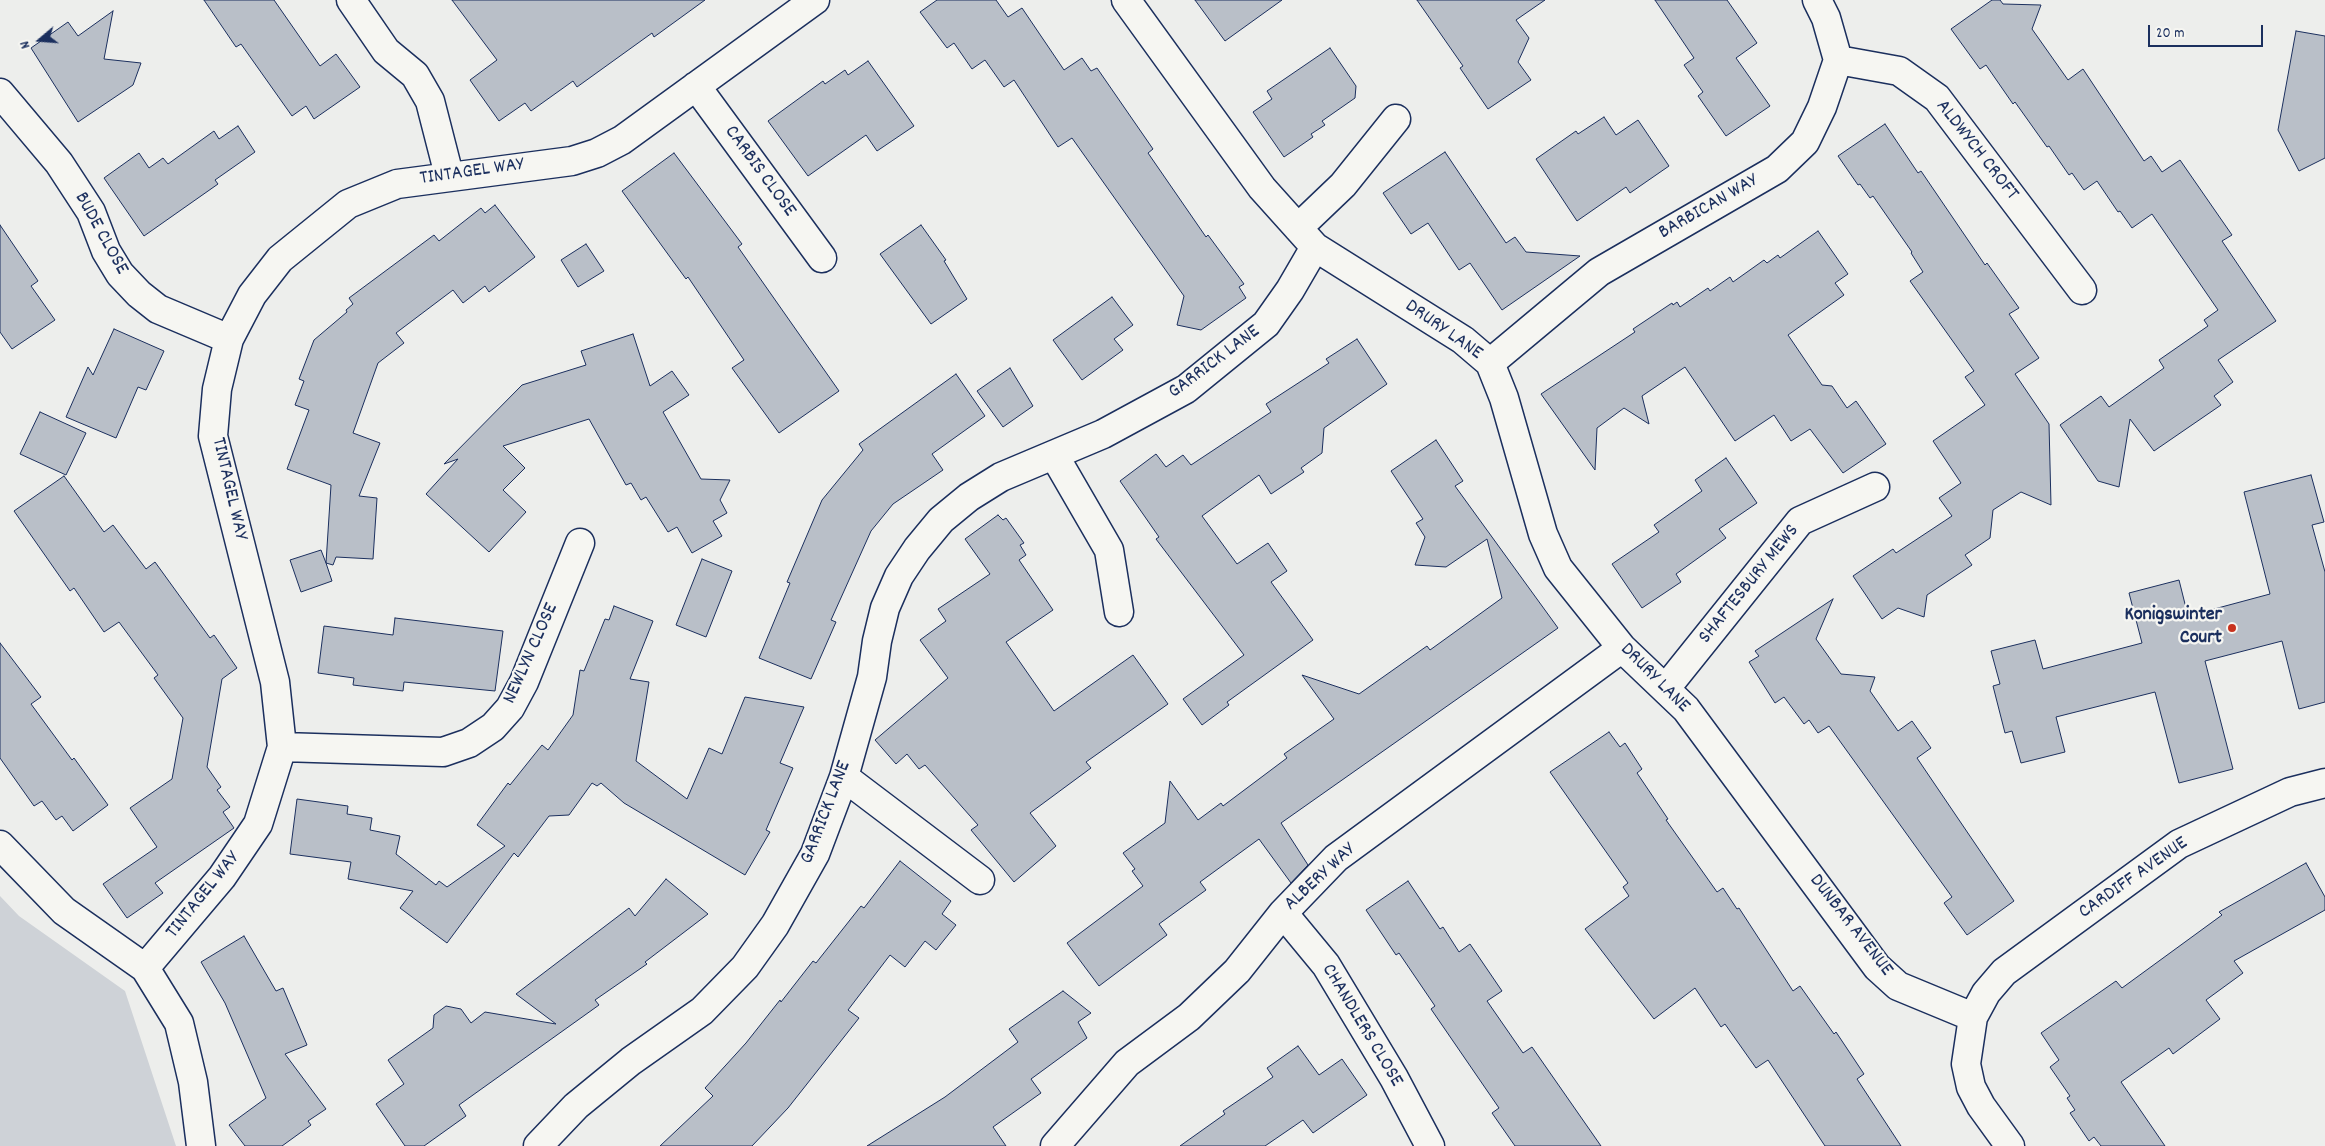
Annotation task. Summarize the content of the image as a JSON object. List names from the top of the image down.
{
  "streets": {
    "street": [
      "ALDWYCH CROFT",
      "CARBIS CLOSE",
      "TINTAGEL WAY",
      "BARBICAN WAY",
      "BUDE CLOSE",
      "DRURY LANE",
      "GARRICK LANE",
      "SHAFTESBURY MEWS",
      "NEWLYN CLOSE",
      "ALBERY WAY",
      "CARDIFF AVENUE",
      "DUNBAR AVENUE",
      "CHANDLERS CLOSE"
    ]
  },
  "crossings": [
    ["ALDWYCH CROFT", "BARBICAN WAY"],
    ["CARBIS CLOSE", "TINTAGEL WAY"],
    ["TINTAGEL WAY", "BUDE CLOSE"],
    ["TINTAGEL WAY", "NEWLYN CLOSE"],
    ["BARBICAN WAY", "DRURY LANE"],
    ["DRURY LANE", "GARRICK LANE"],
    ["DRURY LANE", "SHAFTESBURY MEWS"],
    ["DRURY LANE", "ALBERY WAY"],
    ["DRURY LANE", "DUNBAR AVENUE"],
    ["ALBERY WAY", "CHANDLERS CLOSE"],
    ["CARDIFF AVENUE", "DUNBAR AVENUE"]
  ],
  "places": ["Konigswinter Court"],
  "scale_bar": "20 m",
  "north": "left"
}
